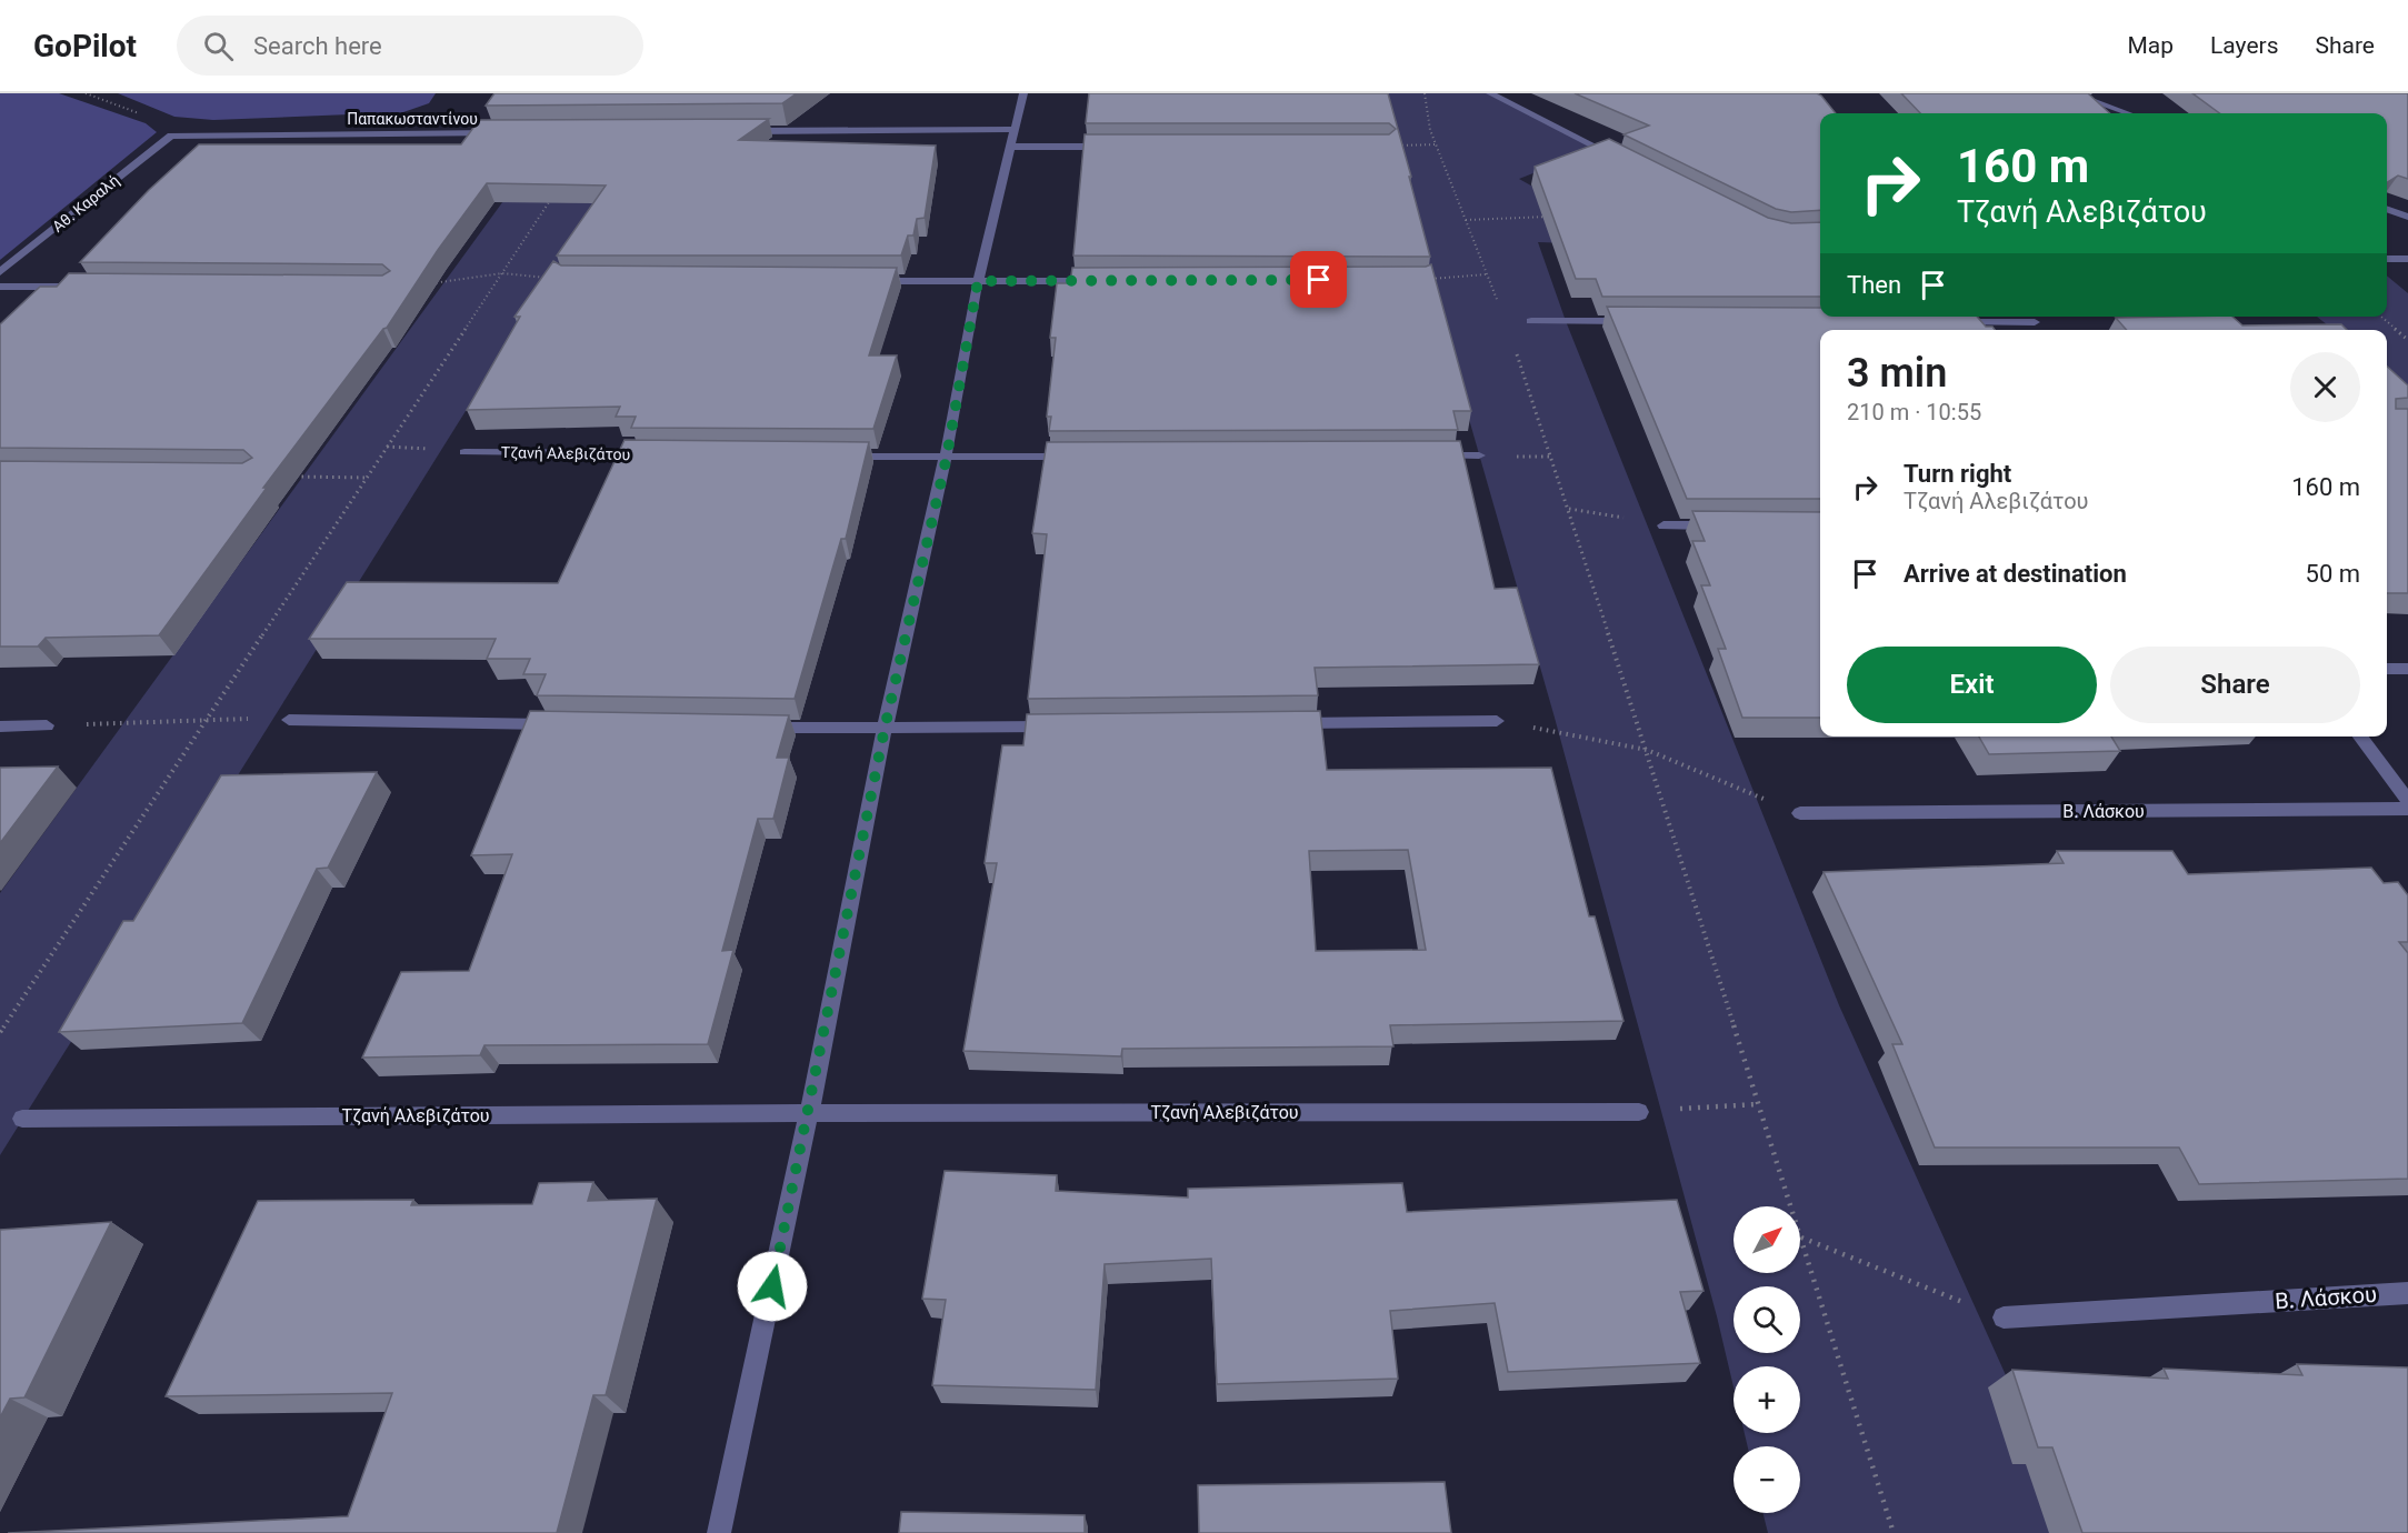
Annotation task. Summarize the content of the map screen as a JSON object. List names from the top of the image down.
{
  "streets": {
    "street": [
      "Παπακωσταντίνου",
      "Αθ. Καραλή",
      "Τζανή Αλεβιζάτου",
      "Β. Λάσκου"
    ]
  },
  "crossings": [
    ["Παπακωσταντίνου", "Αθ. Καραλή"]
  ],
  "north": "top right",
  "page": {
    "header": "GoPilot",
    "search": "Search here",
    "nav": ["Map", "Layers", "Share"],
    "turn": ["160 m", "Τζανή Αλεβιζάτου"],
    "then": "Then",
    "heading": ["3 min", "210 m · 10:55"],
    "list": [
      {
        "name": "Turn right",
        "note": "Τζανή Αλεβιζάτου",
        "value": "160 m"
      },
      {
        "name": "Arrive at destination",
        "value": "50 m"
      }
    ],
    "buttons": ["Exit", "Share"],
    "map_buttons": ["+", "−"]
  }
}
